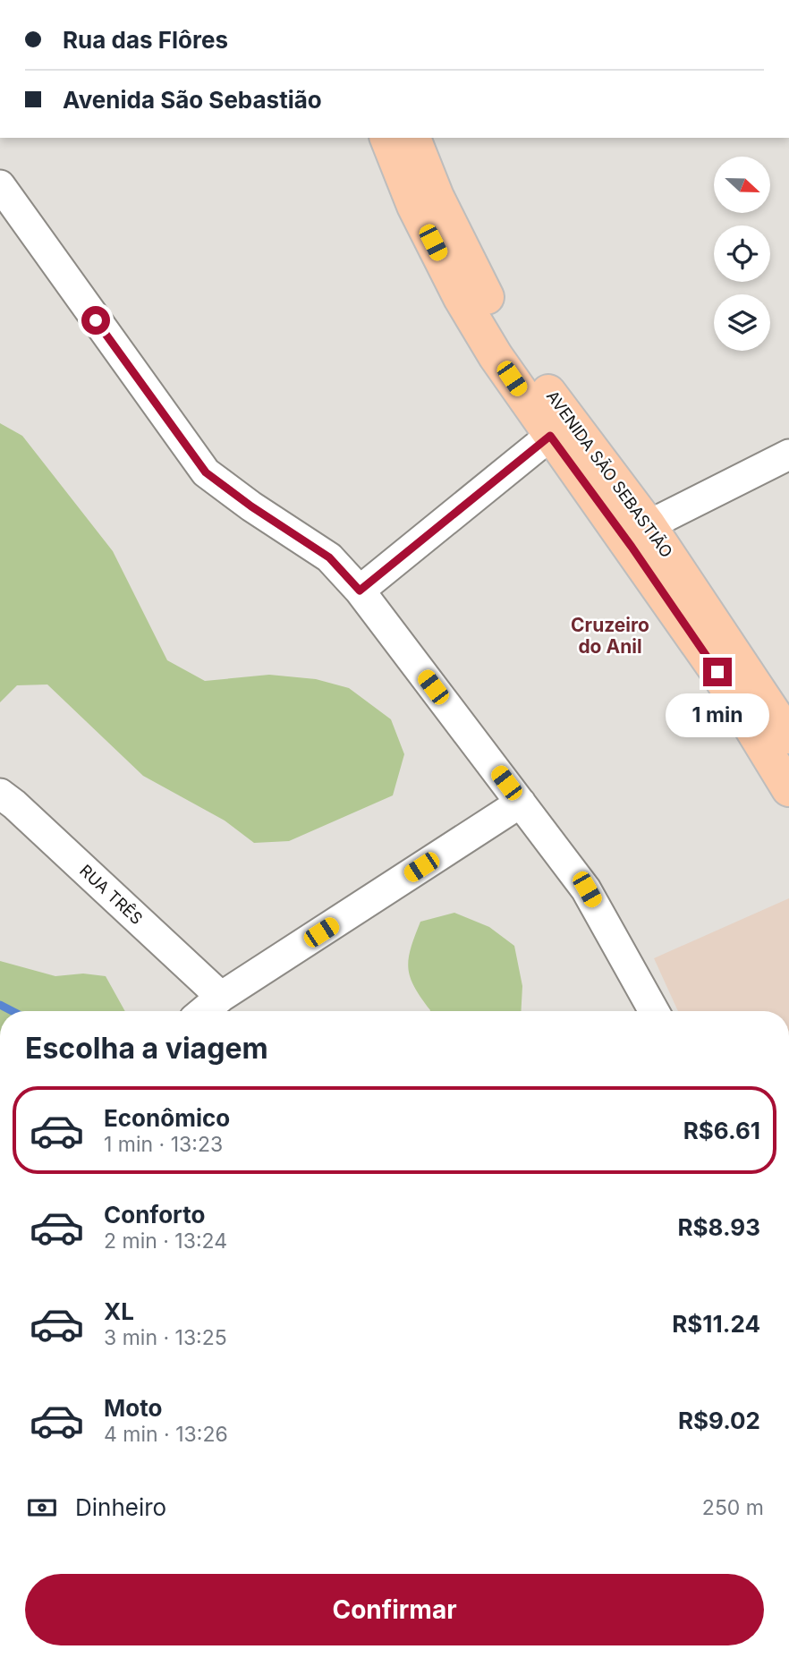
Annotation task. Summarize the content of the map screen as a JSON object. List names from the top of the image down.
{
  "streets": {
    "main road": ["AVENIDA SÃO SEBASTIÃO"],
    "street": ["RUA TRÊS"]
  },
  "districts": ["Cruzeiro do Anil"],
  "north": "right",
  "page": {
    "banner": ["Rua das Flôres", "Avenida São Sebastião"],
    "bubble": "1 min",
    "heading": "Escolha a viagem",
    "list": [
      {
        "name": "Econômico",
        "note": "1 min · 13:23",
        "value": "R$6.61"
      },
      {
        "name": "Conforto",
        "note": "2 min · 13:24",
        "value": "R$8.93"
      },
      {
        "name": "XL",
        "note": "3 min · 13:25",
        "value": "R$11.24"
      },
      {
        "name": "Moto",
        "note": "4 min · 13:26",
        "value": "R$9.02"
      }
    ],
    "pay": ["Dinheiro", "250 m"],
    "buttons": "Confirmar"
  }
}
